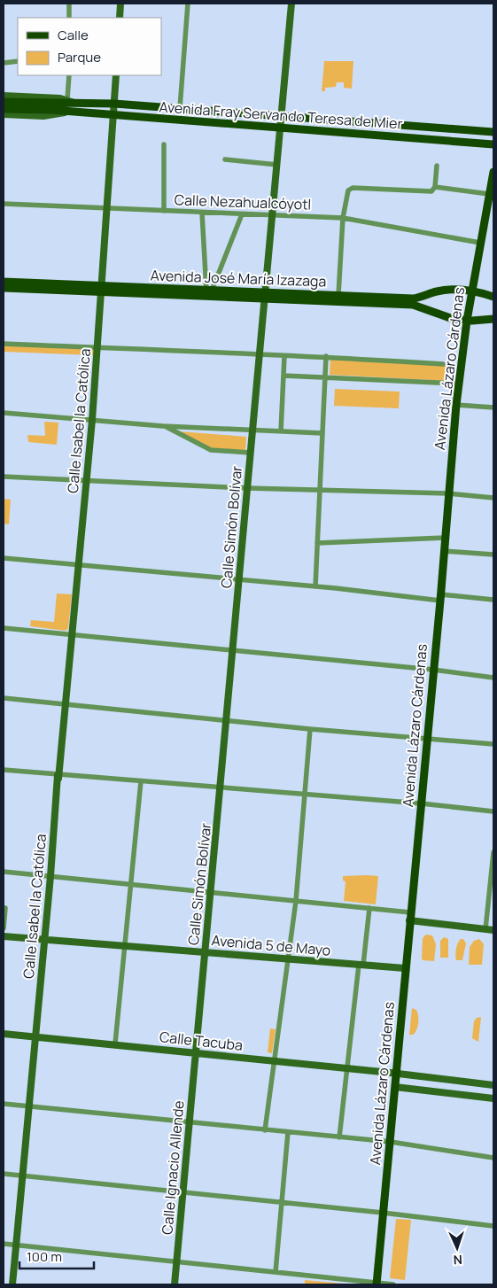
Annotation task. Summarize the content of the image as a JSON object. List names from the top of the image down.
{
  "streets": {
    "main road": ["Avenida Fray Servando Teresa de Mier", "Avenida José María Izazaga", "Avenida Lázaro Cárdenas"],
    "street": [
      "Calle Nezahualcóyotl",
      "Calle Isabel la Católica",
      "Calle Simón Bolívar",
      "Avenida 5 de Mayo",
      "Calle Tacuba",
      "Calle Ignacio Allende"
    ]
  },
  "crossings": [
    ["Avenida Fray Servando Teresa de Mier", "Calle Isabel la Católica"],
    ["Avenida Fray Servando Teresa de Mier", "Calle Simón Bolívar"],
    ["Calle Nezahualcóyotl", "Avenida Lázaro Cárdenas"],
    ["Calle Nezahualcóyotl", "Calle Isabel la Católica"],
    ["Calle Nezahualcóyotl", "Calle Simón Bolívar"],
    ["Avenida José María Izazaga", "Avenida Lázaro Cárdenas"],
    ["Avenida José María Izazaga", "Calle Isabel la Católica"],
    ["Avenida José María Izazaga", "Calle Simón Bolívar"],
    ["Avenida Lázaro Cárdenas", "Avenida 5 de Mayo"],
    ["Avenida Lázaro Cárdenas", "Calle Tacuba"],
    ["Calle Isabel la Católica", "Avenida 5 de Mayo"],
    ["Calle Isabel la Católica", "Calle Tacuba"],
    ["Calle Simón Bolívar", "Avenida 5 de Mayo"],
    ["Calle Simón Bolívar", "Calle Tacuba"],
    ["Calle Simón Bolívar", "Calle Ignacio Allende"],
    ["Calle Tacuba", "Calle Ignacio Allende"]
  ],
  "legend": ["Calle", "Parque"],
  "scale_bar": "100 m",
  "north": "bottom"
}
